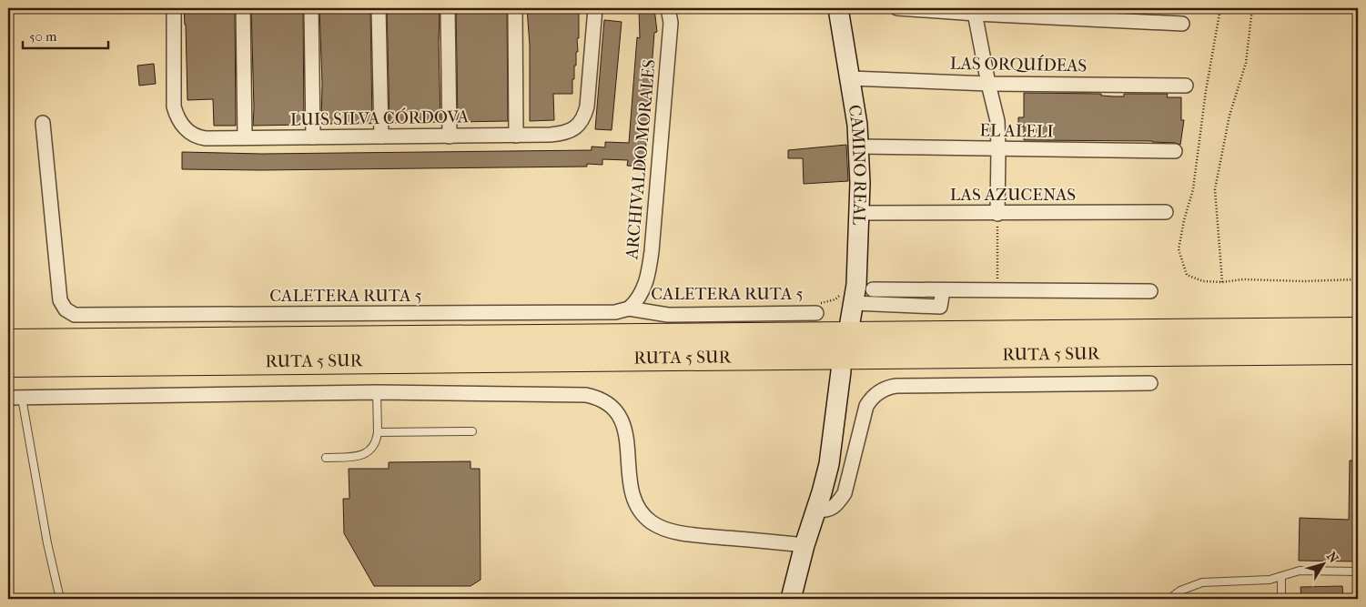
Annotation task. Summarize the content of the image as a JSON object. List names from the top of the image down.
{
  "streets": {
    "highway": ["RUTA 5 SUR"],
    "street": [
      "LAS ORQUÍDEAS",
      "LUIS SILVA CÓRDOVA",
      "EL ALELI",
      "ARCHIVALDO MORALES",
      "CAMINO REAL",
      "LAS AZUCENAS",
      "CALETERA RUTA 5"
    ]
  },
  "crossings": [
    ["LAS ORQUÍDEAS", "CAMINO REAL"],
    ["EL ALELI", "CAMINO REAL"],
    ["ARCHIVALDO MORALES", "CALETERA RUTA 5"],
    ["CAMINO REAL", "LAS AZUCENAS"]
  ],
  "scale_bar": "50 m",
  "north": "top right"
}
